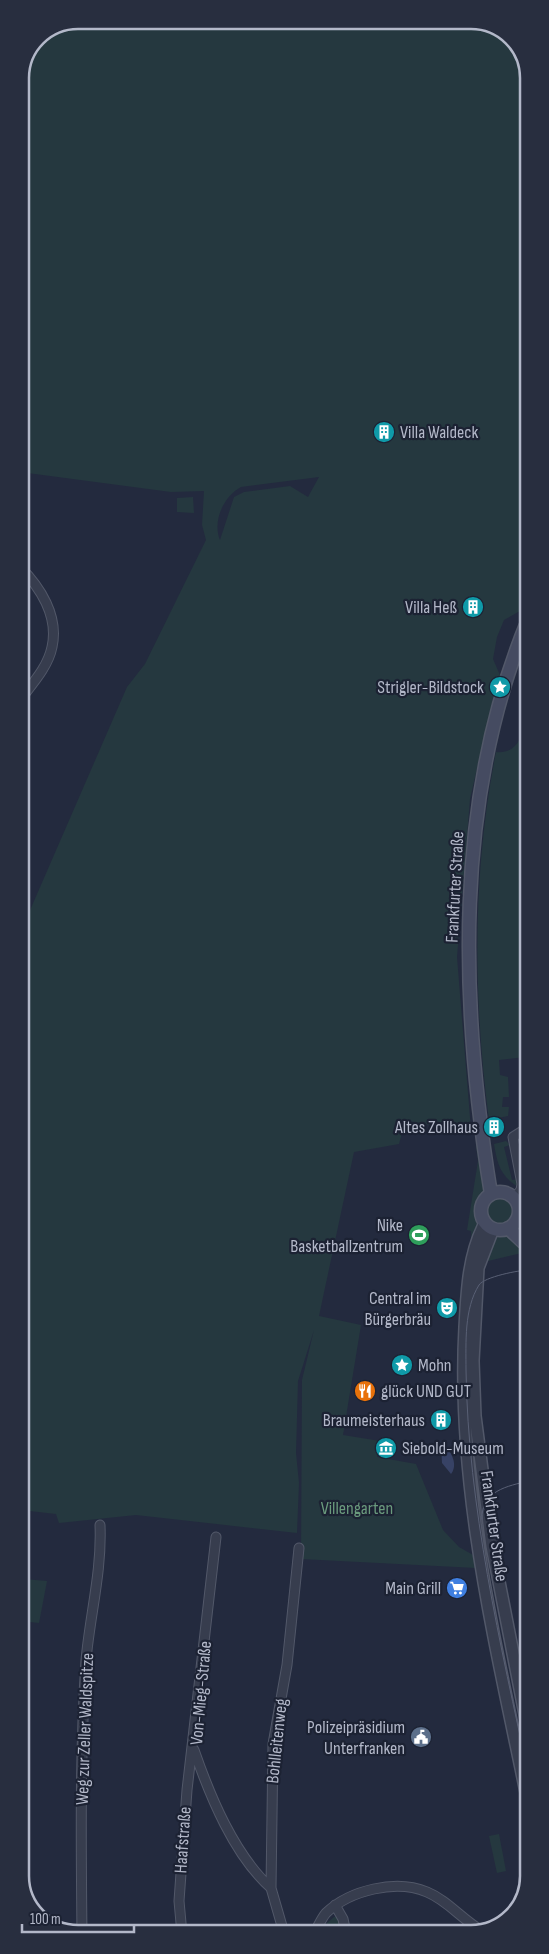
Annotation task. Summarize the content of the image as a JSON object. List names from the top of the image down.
{
  "streets": {
    "main road": ["Frankfurter Straße"],
    "street": [
      "Von-Mieg-Straße",
      "Weg zur Zeller Waldspitze",
      "Bohlleitenweg",
      "Haafstraße"
    ]
  },
  "crossings": [
    ["Von-Mieg-Straße", "Bohlleitenweg"],
    ["Von-Mieg-Straße", "Haafstraße"]
  ],
  "parks": ["Villengarten"],
  "places": {
    "building": [
      "Villa Waldeck",
      "Villa Heß",
      "Altes Zollhaus",
      "Braumeisterhaus"
    ],
    "place": ["Strigler-Bildstock", "Mohn"],
    "sports": ["Nike Basketballzentrum"],
    "theatre": ["Central im Bürgerbräu"],
    "restaurant": ["glück UND GUT"],
    "museum": ["Siebold-Museum"],
    "supermarket": ["Main Grill"],
    "public building": ["Polizeipräsidium Unterfranken"]
  },
  "scale_bar": "100 m"
}
